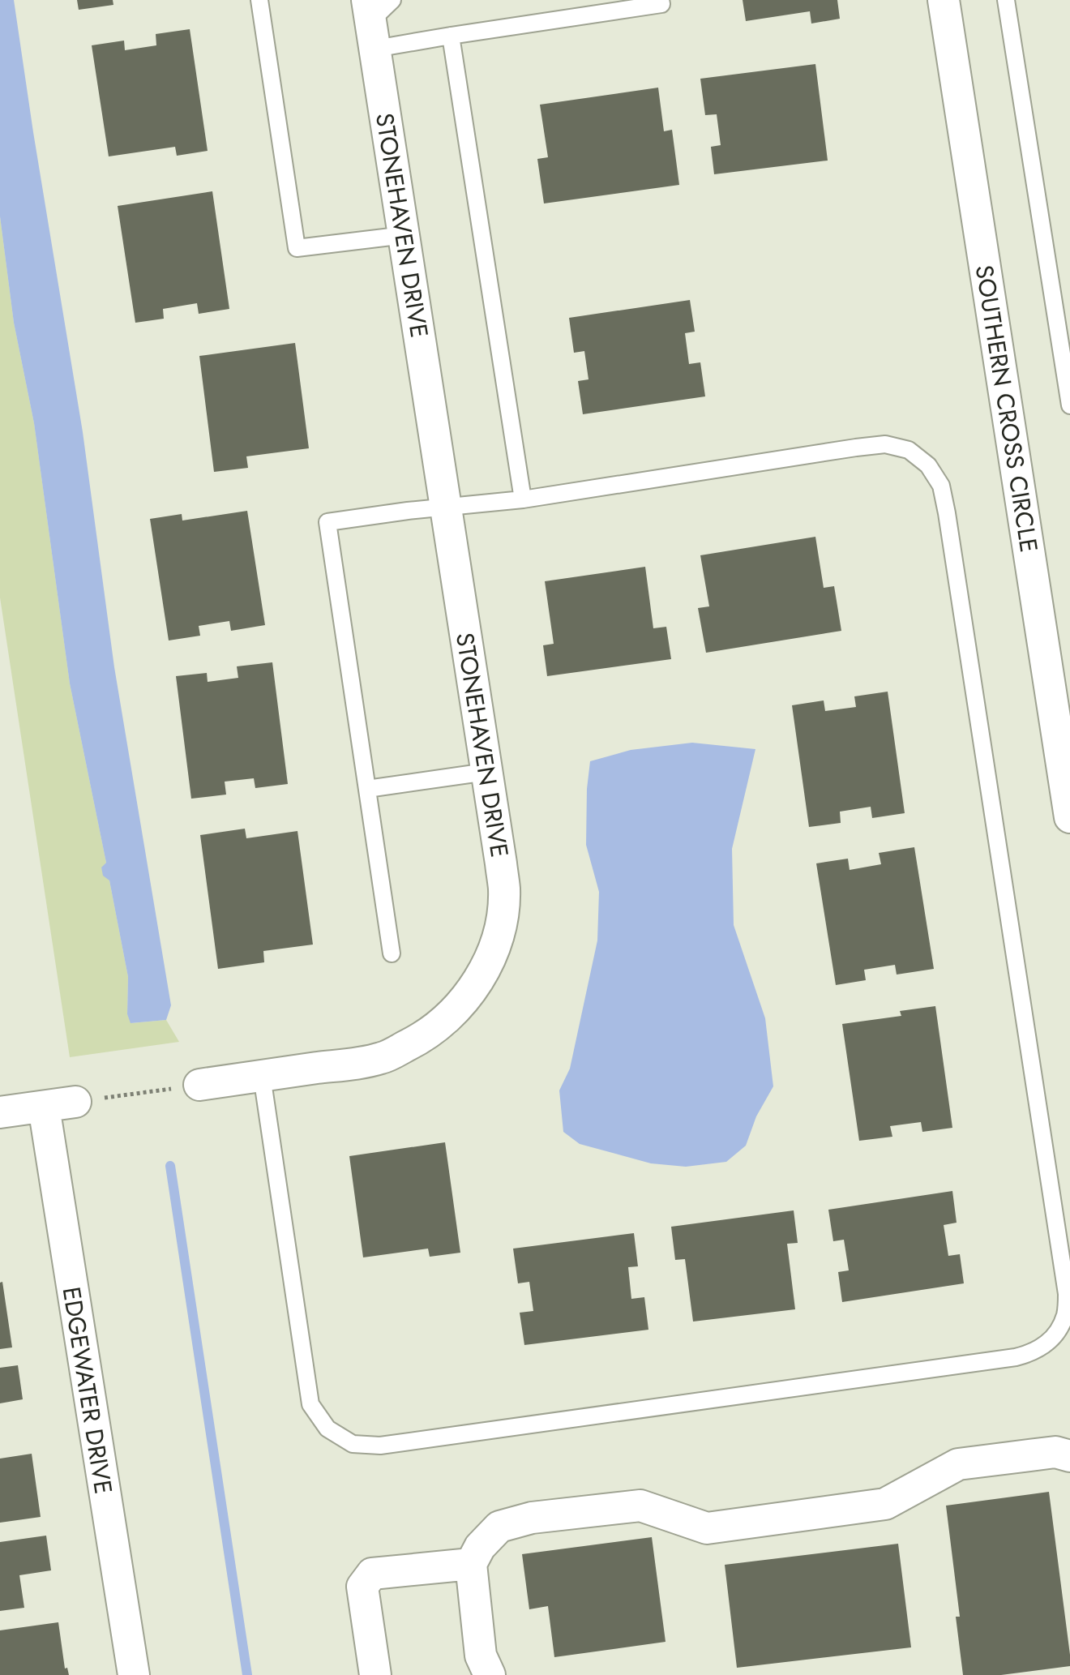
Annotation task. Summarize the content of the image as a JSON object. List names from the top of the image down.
{
  "streets": {
    "street": ["STONEHAVEN DRIVE", "SOUTHERN CROSS CIRCLE", "EDGEWATER DRIVE"]
  }
}
